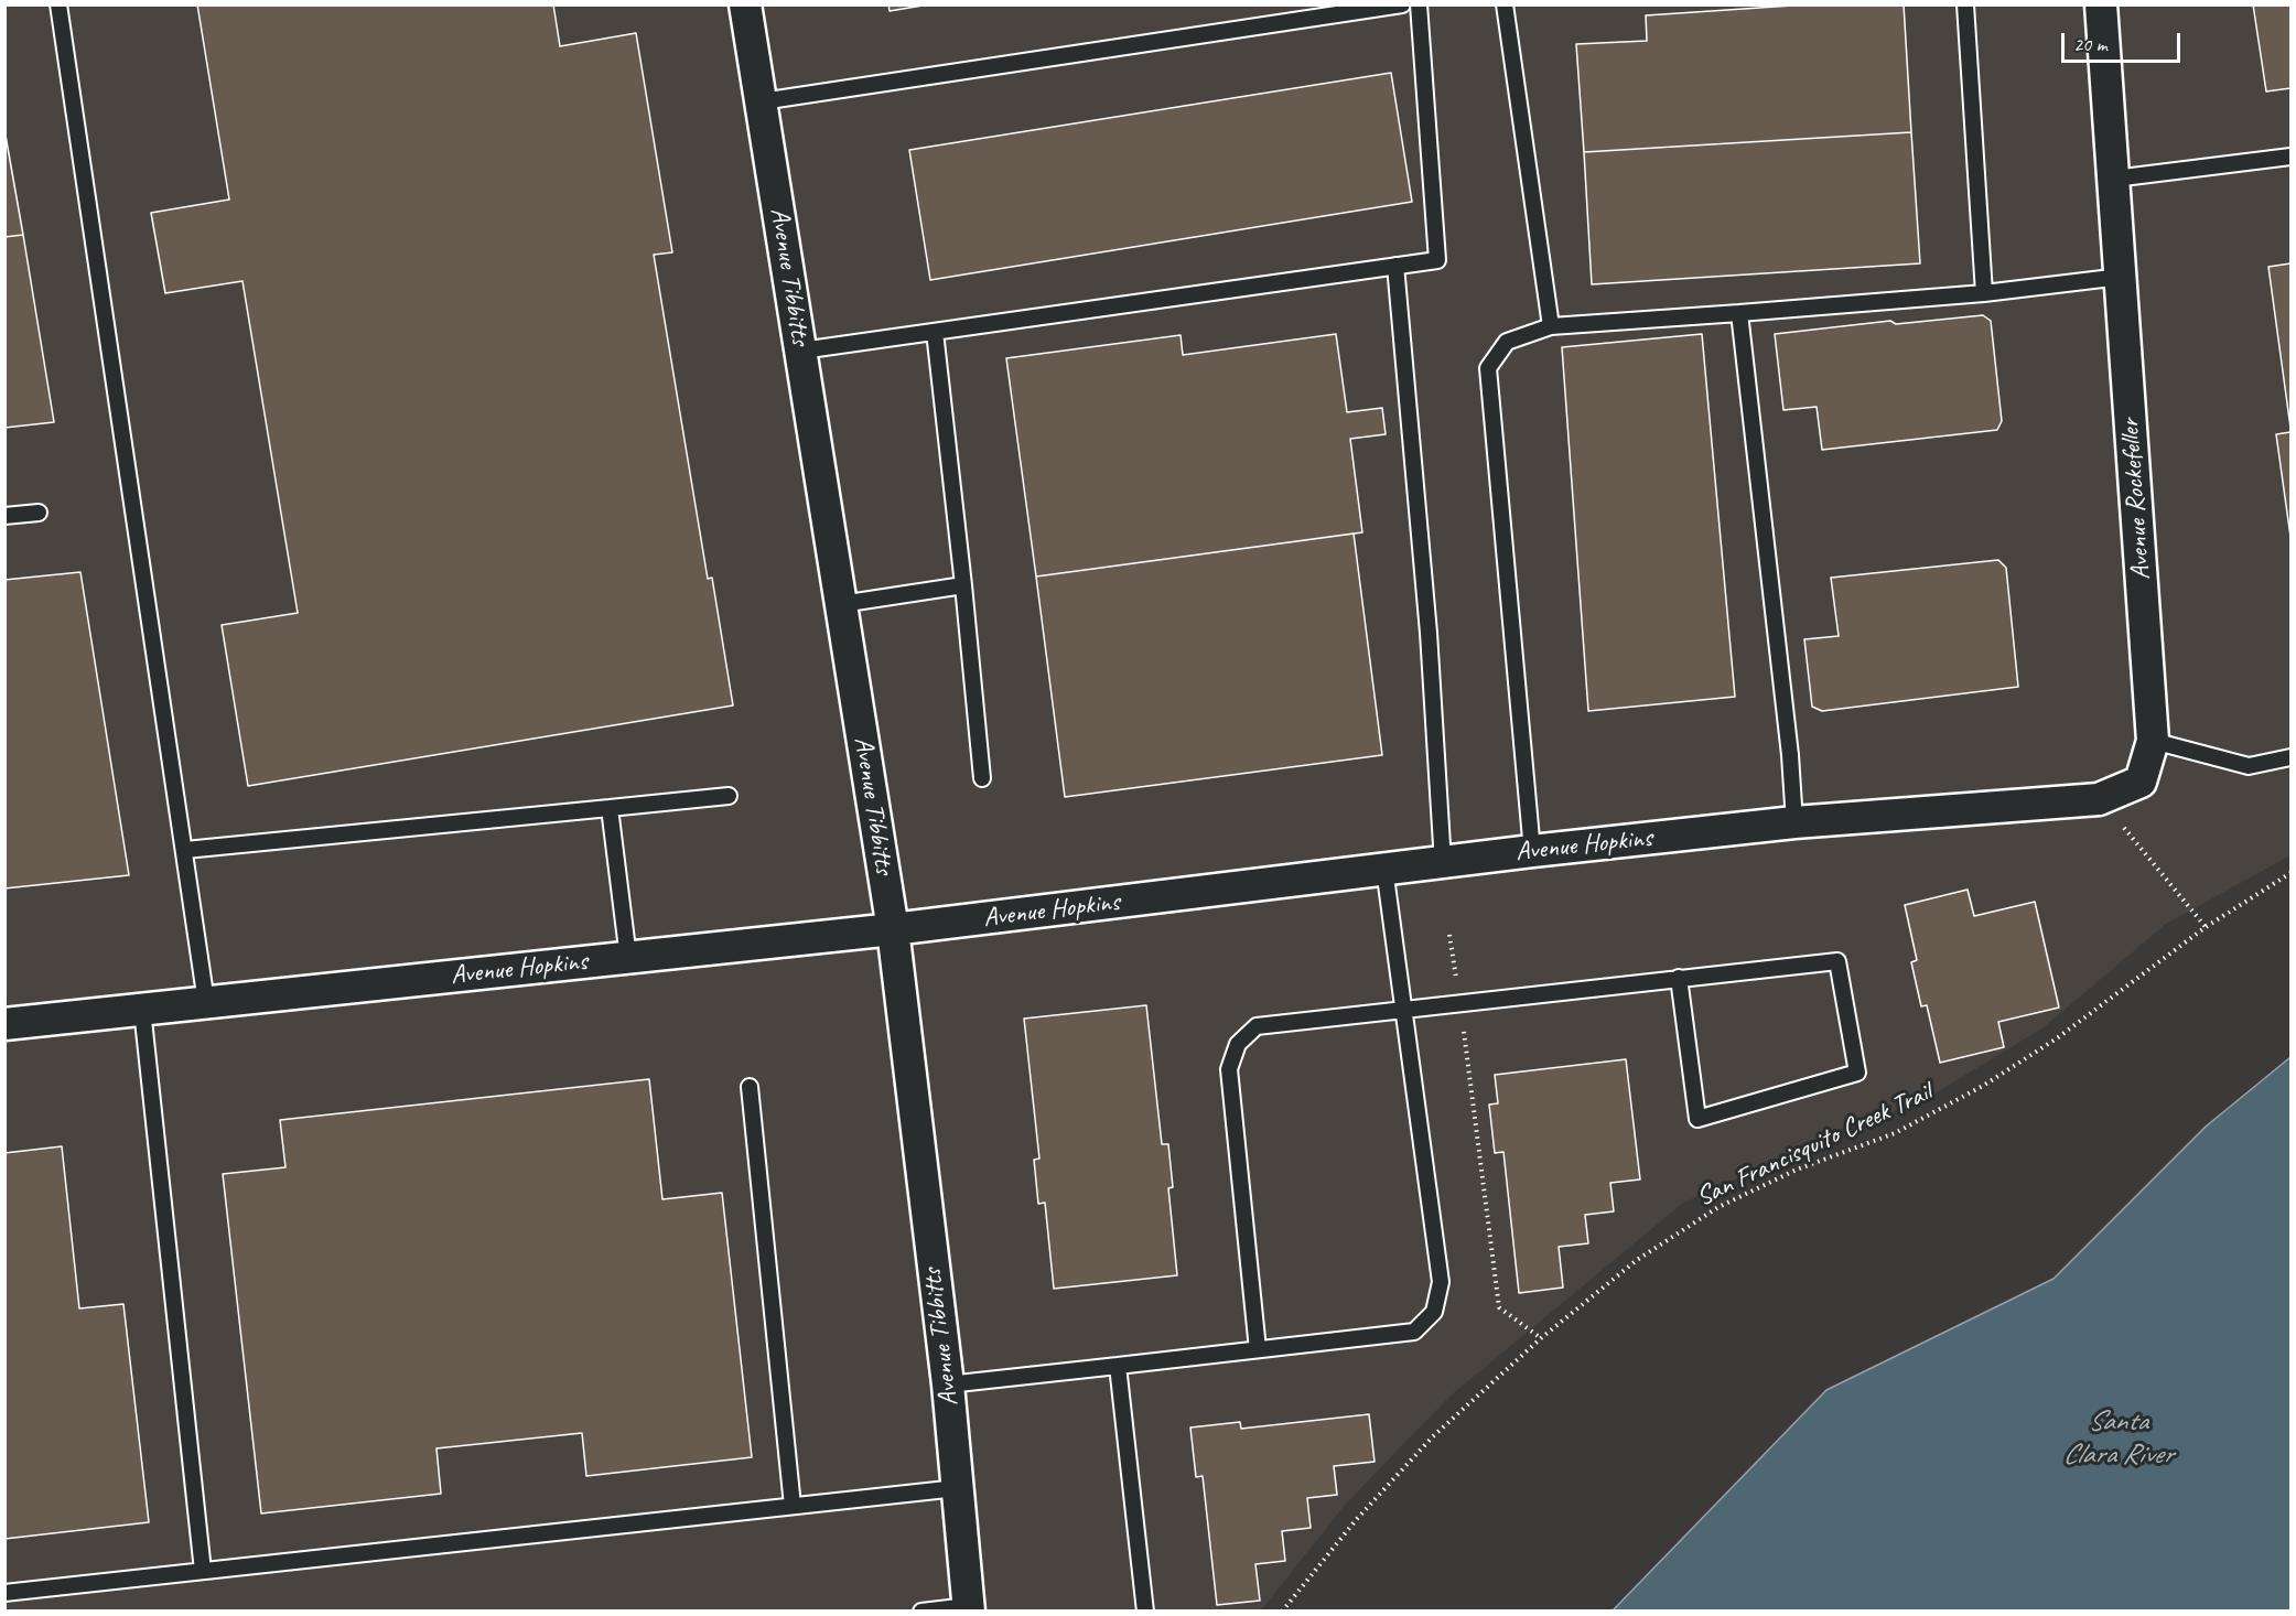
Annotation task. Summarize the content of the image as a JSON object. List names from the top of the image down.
{
  "streets": {
    "street": ["Avenue Tibbitts", "Avenue Rockefeller", "Avenue Hopkins"],
    "path": ["San Francisquito Creek Trail"]
  },
  "crossings": [
    ["Avenue Tibbitts", "Avenue Hopkins"],
    ["Avenue Rockefeller", "Avenue Hopkins"]
  ],
  "water": ["Santa Clara River"],
  "scale_bar": "20 m"
}
